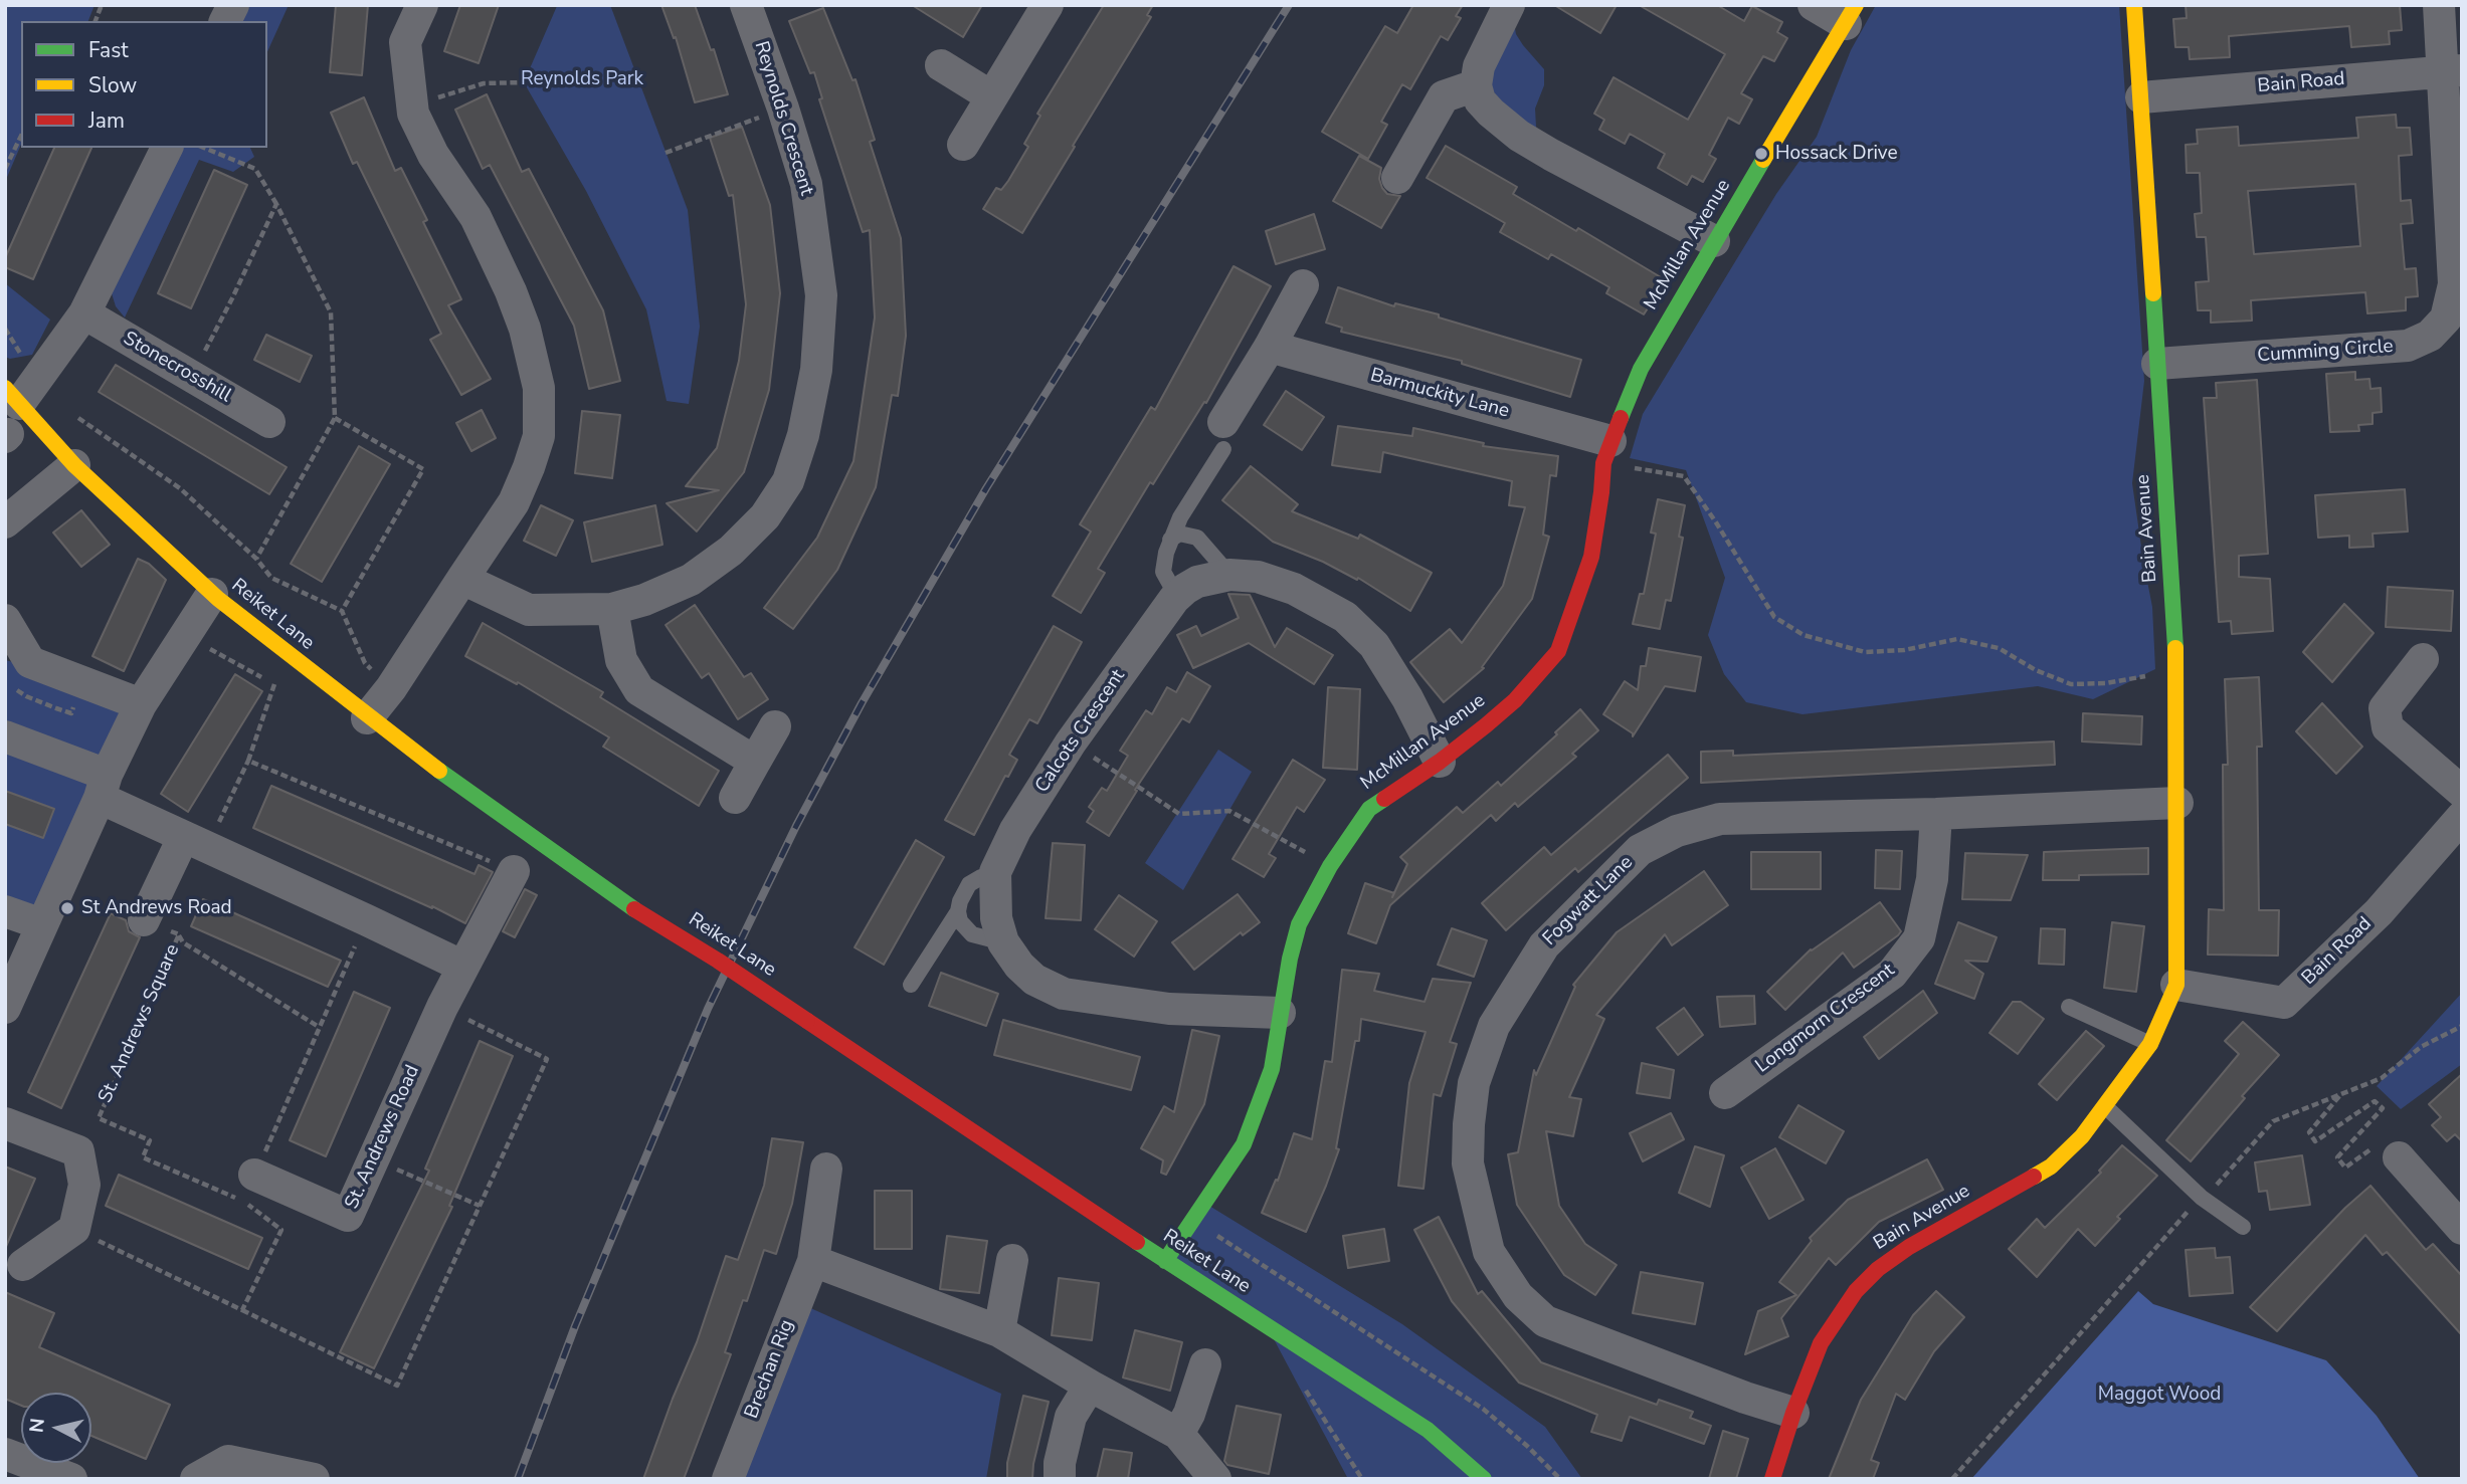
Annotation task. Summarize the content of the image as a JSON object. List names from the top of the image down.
{
  "streets": {
    "street": [
      "Bain Road",
      "Reynolds Crescent",
      "McMillan Avenue",
      "Cumming Circle",
      "Stonecrosshill",
      "Barmuckity Lane",
      "Bain Avenue",
      "Reiket Lane",
      "Calcots Crescent",
      "Fogwatt Lane",
      "Longmorn Crescent",
      "St. Andrews Road",
      "Brechan Rig"
    ],
    "path": ["St. Andrews Square"]
  },
  "crossings": [
    ["Bain Road", "Cumming Circle"],
    ["Bain Road", "Bain Avenue"],
    ["McMillan Avenue", "Barmuckity Lane"],
    ["McMillan Avenue", "Reiket Lane"],
    ["McMillan Avenue", "Calcots Crescent"],
    ["Cumming Circle", "Bain Avenue"],
    ["Bain Avenue", "Fogwatt Lane"],
    ["Fogwatt Lane", "Longmorn Crescent"],
    ["St. Andrews Square", "St. Andrews Road"]
  ],
  "parks": ["Reynolds Park", "Maggot Wood"],
  "places": ["Hossack Drive", "St Andrews Road"],
  "legend": ["Fast", "Slow", "Jam"],
  "north": "left"
}
